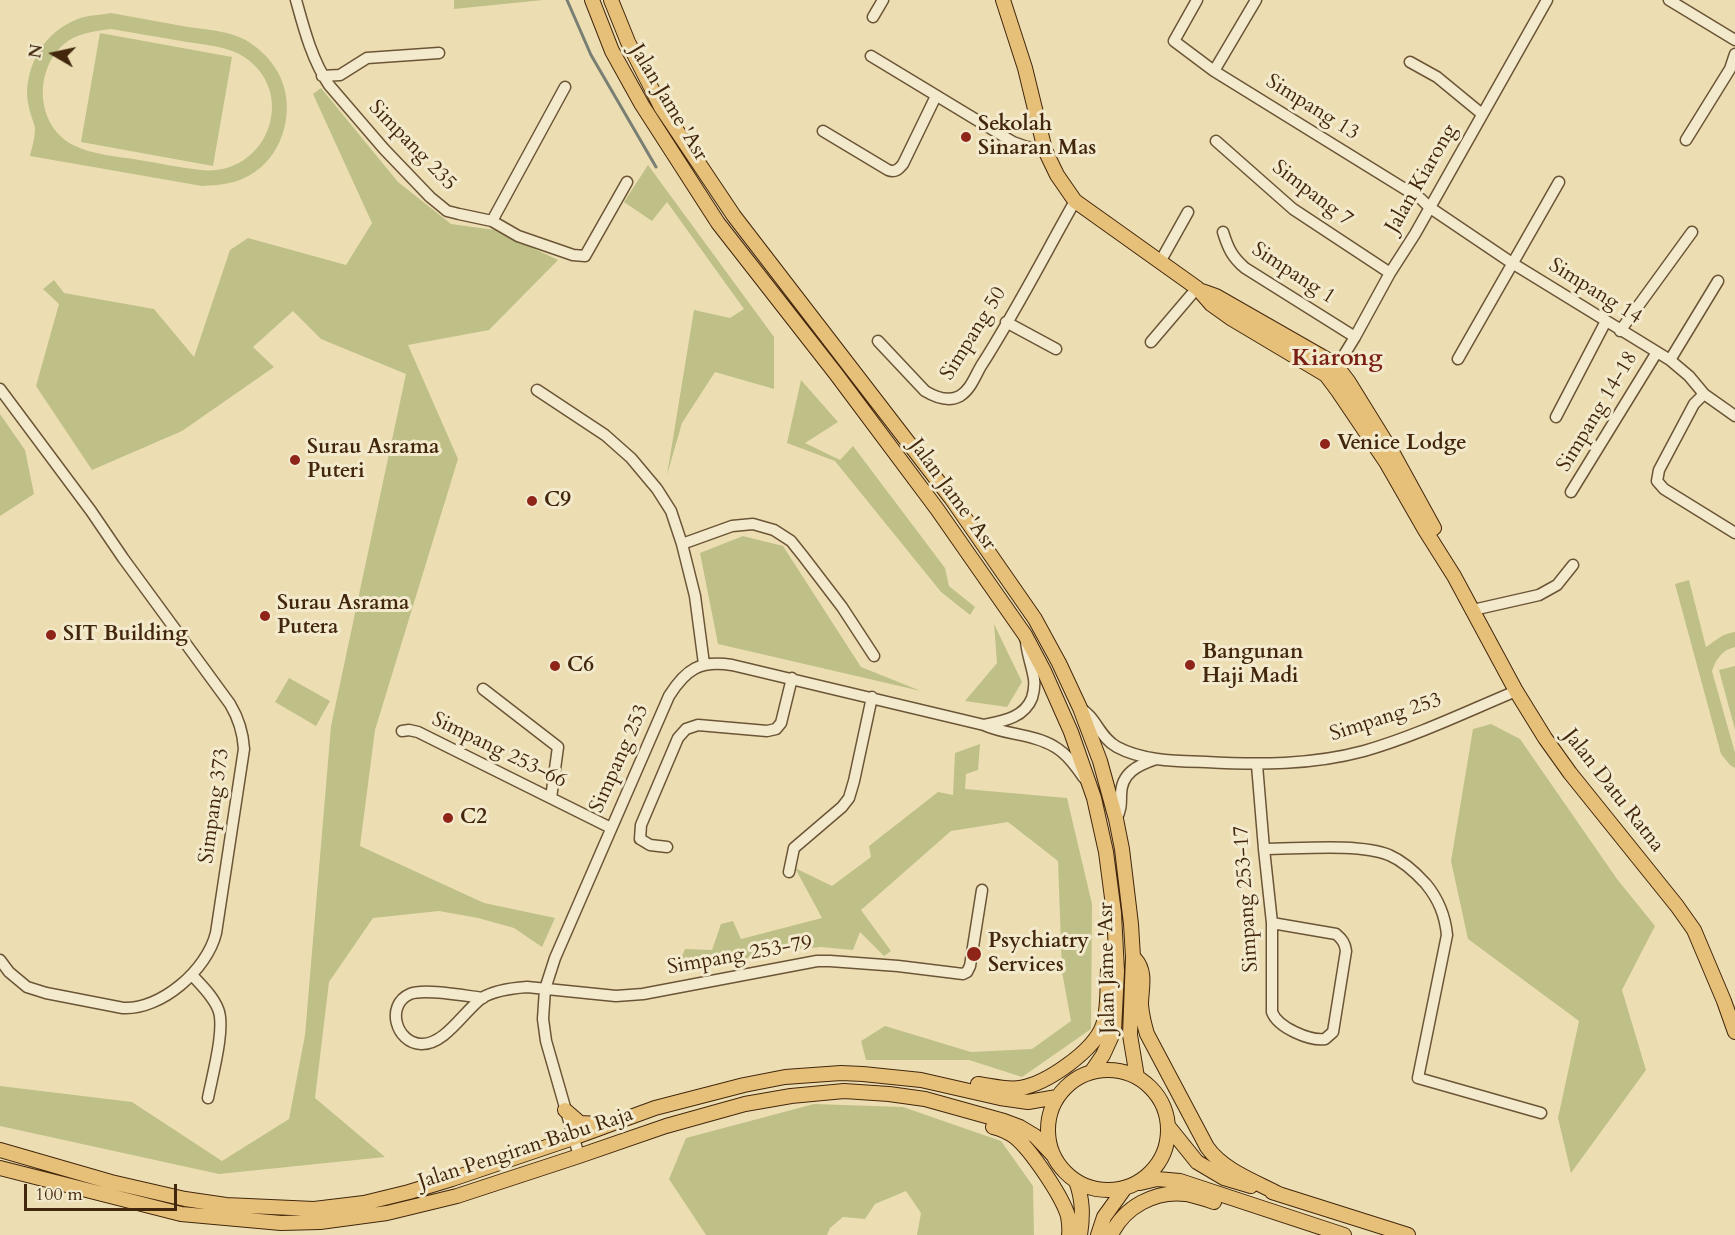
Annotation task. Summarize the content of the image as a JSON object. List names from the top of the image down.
{
  "streets": {
    "main road": ["Jalan Jame 'Asr", "Jalan Datu Ratna", "Jalan Pengiran Babu Raja"],
    "street": [
      "Simpang 13",
      "Simpang 235",
      "Jalan Kiarong",
      "Simpang 7",
      "Simpang 1",
      "Simpang 14",
      "Simpang 50",
      "Simpang 14-18",
      "Simpang 253",
      "Simpang 253-66",
      "Simpang 373",
      "Simpang 253-17",
      "Simpang 253-79"
    ]
  },
  "crossings": [
    ["Jalan Jame 'Asr", "Simpang 253"],
    ["Jalan Jame 'Asr", "Jalan Pengiran Babu Raja"],
    ["Simpang 13", "Jalan Kiarong"],
    ["Simpang 13", "Simpang 14"],
    ["Jalan Kiarong", "Simpang 7"],
    ["Jalan Kiarong", "Simpang 1"],
    ["Jalan Kiarong", "Simpang 14"],
    ["Jalan Kiarong", "Jalan Datu Ratna"],
    ["Simpang 14", "Simpang 14-18"],
    ["Simpang 50", "Jalan Datu Ratna"],
    ["Simpang 253", "Simpang 253-66"],
    ["Simpang 253", "Jalan Datu Ratna"],
    ["Simpang 253", "Simpang 253-17"],
    ["Simpang 253", "Simpang 253-79"],
    ["Simpang 253", "Jalan Pengiran Babu Raja"]
  ],
  "districts": ["Kiarong"],
  "places": [
    "Sekolah Sinaran Mas",
    "Venice Lodge",
    "Surau Asrama Puteri",
    "C9",
    "Surau Asrama Putera",
    "SIT Building",
    "Bangunan Haji Madi",
    "C6",
    "C2",
    "Psychiatry Services"
  ],
  "scale_bar": "100 m",
  "north": "left"
}
